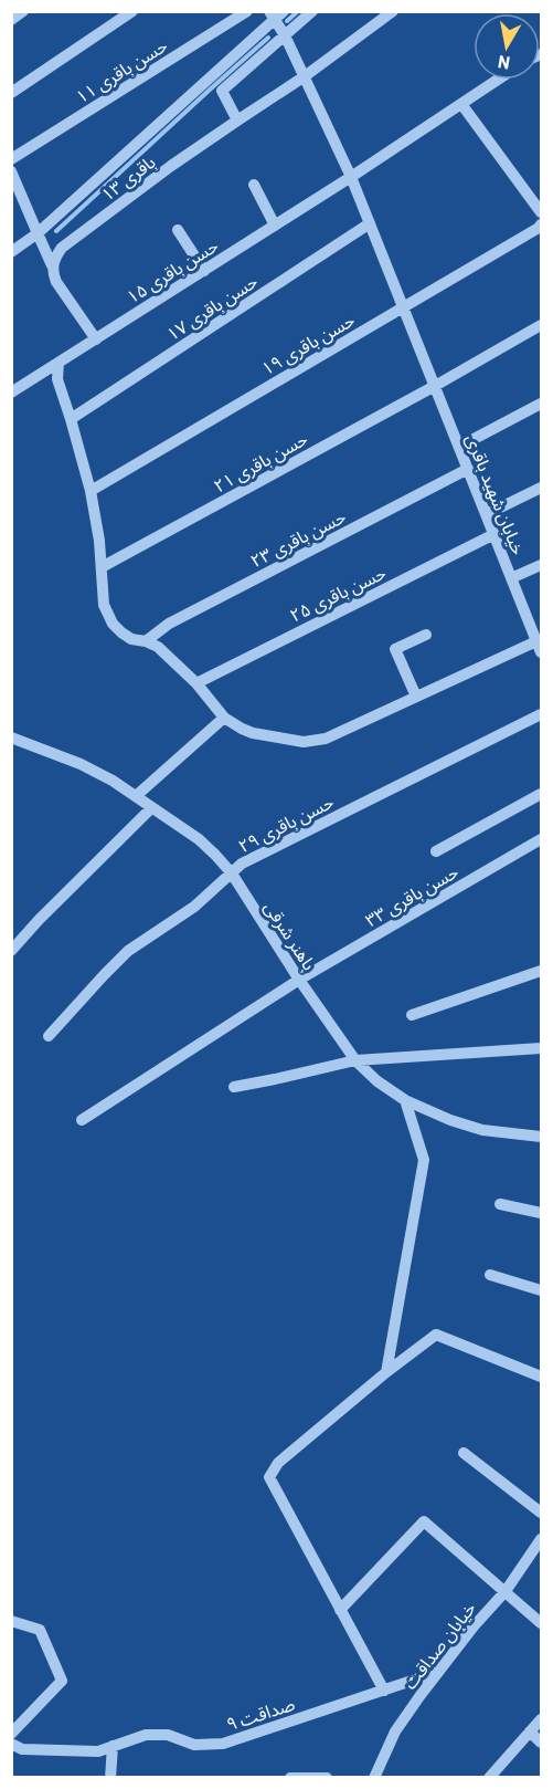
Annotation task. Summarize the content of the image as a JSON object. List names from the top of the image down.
{
  "streets": {
    "street": [
      "حسن باقری ۱۱",
      "باقری ۱۳",
      "حسن باقری ۱۵",
      "حسن باقری ۱۷",
      "حسن باقری ۱۹",
      "حسن باقری ۲۱",
      "خیابان شهید باقری",
      "حسن باقری ۲۳",
      "حسن باقری ۲۵",
      "حسن باقری ۲۹",
      "حسن باقری ۳۳",
      "باهنر شرقی",
      "خیابان صداقت",
      "صداقت ۹"
    ]
  },
  "crossings": [
    ["حسن باقری ۱۵", "خیابان شهید باقری"],
    ["حسن باقری ۱۷", "خیابان شهید باقری"],
    ["حسن باقری ۱۹", "خیابان شهید باقری"],
    ["حسن باقری ۲۱", "خیابان شهید باقری"],
    ["خیابان شهید باقری", "حسن باقری ۲۳"],
    ["خیابان شهید باقری", "حسن باقری ۲۵"],
    ["حسن باقری ۲۹", "باهنر شرقی"],
    ["حسن باقری ۳۳", "باهنر شرقی"],
    ["خیابان صداقت", "صداقت ۹"]
  ],
  "north": "bottom"
}
